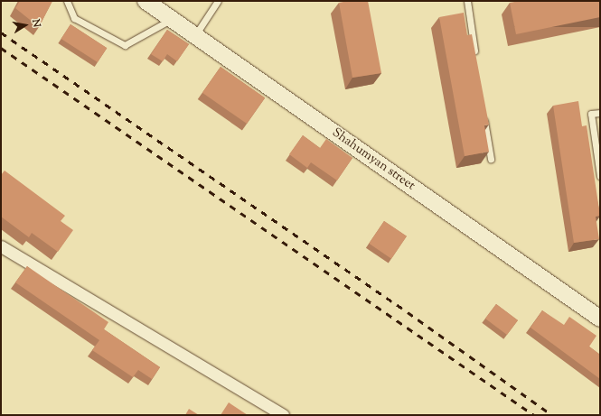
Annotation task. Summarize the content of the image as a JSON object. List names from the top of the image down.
{
  "streets": {
    "main road": ["Shahumyan street"]
  },
  "north": "right"
}
